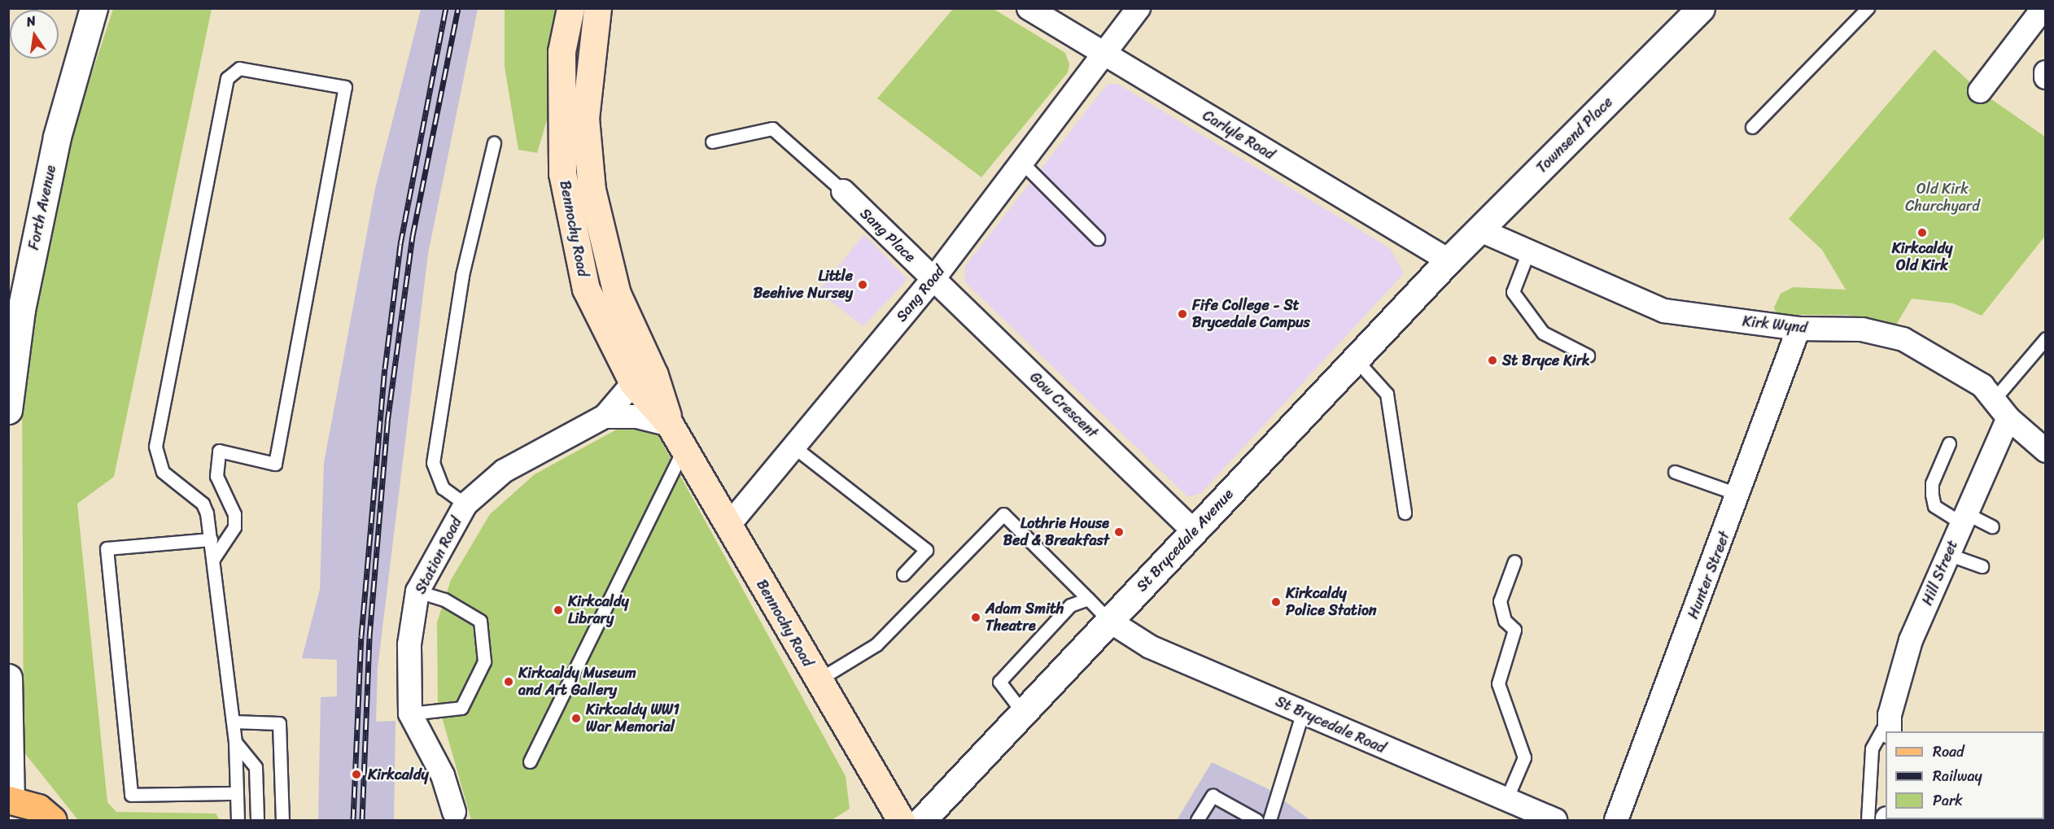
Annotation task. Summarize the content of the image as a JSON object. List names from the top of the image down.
{
  "streets": {
    "main road": ["Bennochy Road"],
    "street": [
      "Carlyle Road",
      "Townsend Place",
      "Forth Avenue",
      "Sang Place",
      "Sang Road",
      "Kirk Wynd",
      "Gow Crescent",
      "St Brycedale Avenue",
      "Station Road",
      "Hill Street",
      "Hunter Street",
      "St Brycedale Road"
    ]
  },
  "crossings": [
    ["Carlyle Road", "Townsend Place"],
    ["Carlyle Road", "Sang Road"],
    ["Carlyle Road", "St Brycedale Avenue"],
    ["Townsend Place", "Kirk Wynd"],
    ["Townsend Place", "St Brycedale Avenue"],
    ["Bennochy Road", "Sang Road"],
    ["Bennochy Road", "Station Road"],
    ["Sang Place", "Sang Road"],
    ["Sang Place", "Gow Crescent"],
    ["Sang Road", "Gow Crescent"],
    ["Kirk Wynd", "Hill Street"],
    ["Kirk Wynd", "Hunter Street"],
    ["Gow Crescent", "St Brycedale Avenue"],
    ["St Brycedale Avenue", "St Brycedale Road"]
  ],
  "parks": ["Old Kirk Churchyard"],
  "places": [
    "Kirkcaldy Old Kirk",
    "Little Beehive Nursey",
    "Fife College - St Brycedale Campus",
    "St Bryce Kirk",
    "Lothrie House Bed & Breakfast",
    "Kirkcaldy Police Station",
    "Kirkcaldy Library",
    "Adam Smith Theatre",
    "Kirkcaldy Museum and Art Gallery",
    "Kirkcaldy WW1 War Memorial",
    "Kirkcaldy"
  ],
  "legend": ["Road", "Railway", "Park"],
  "north": "top"
}
